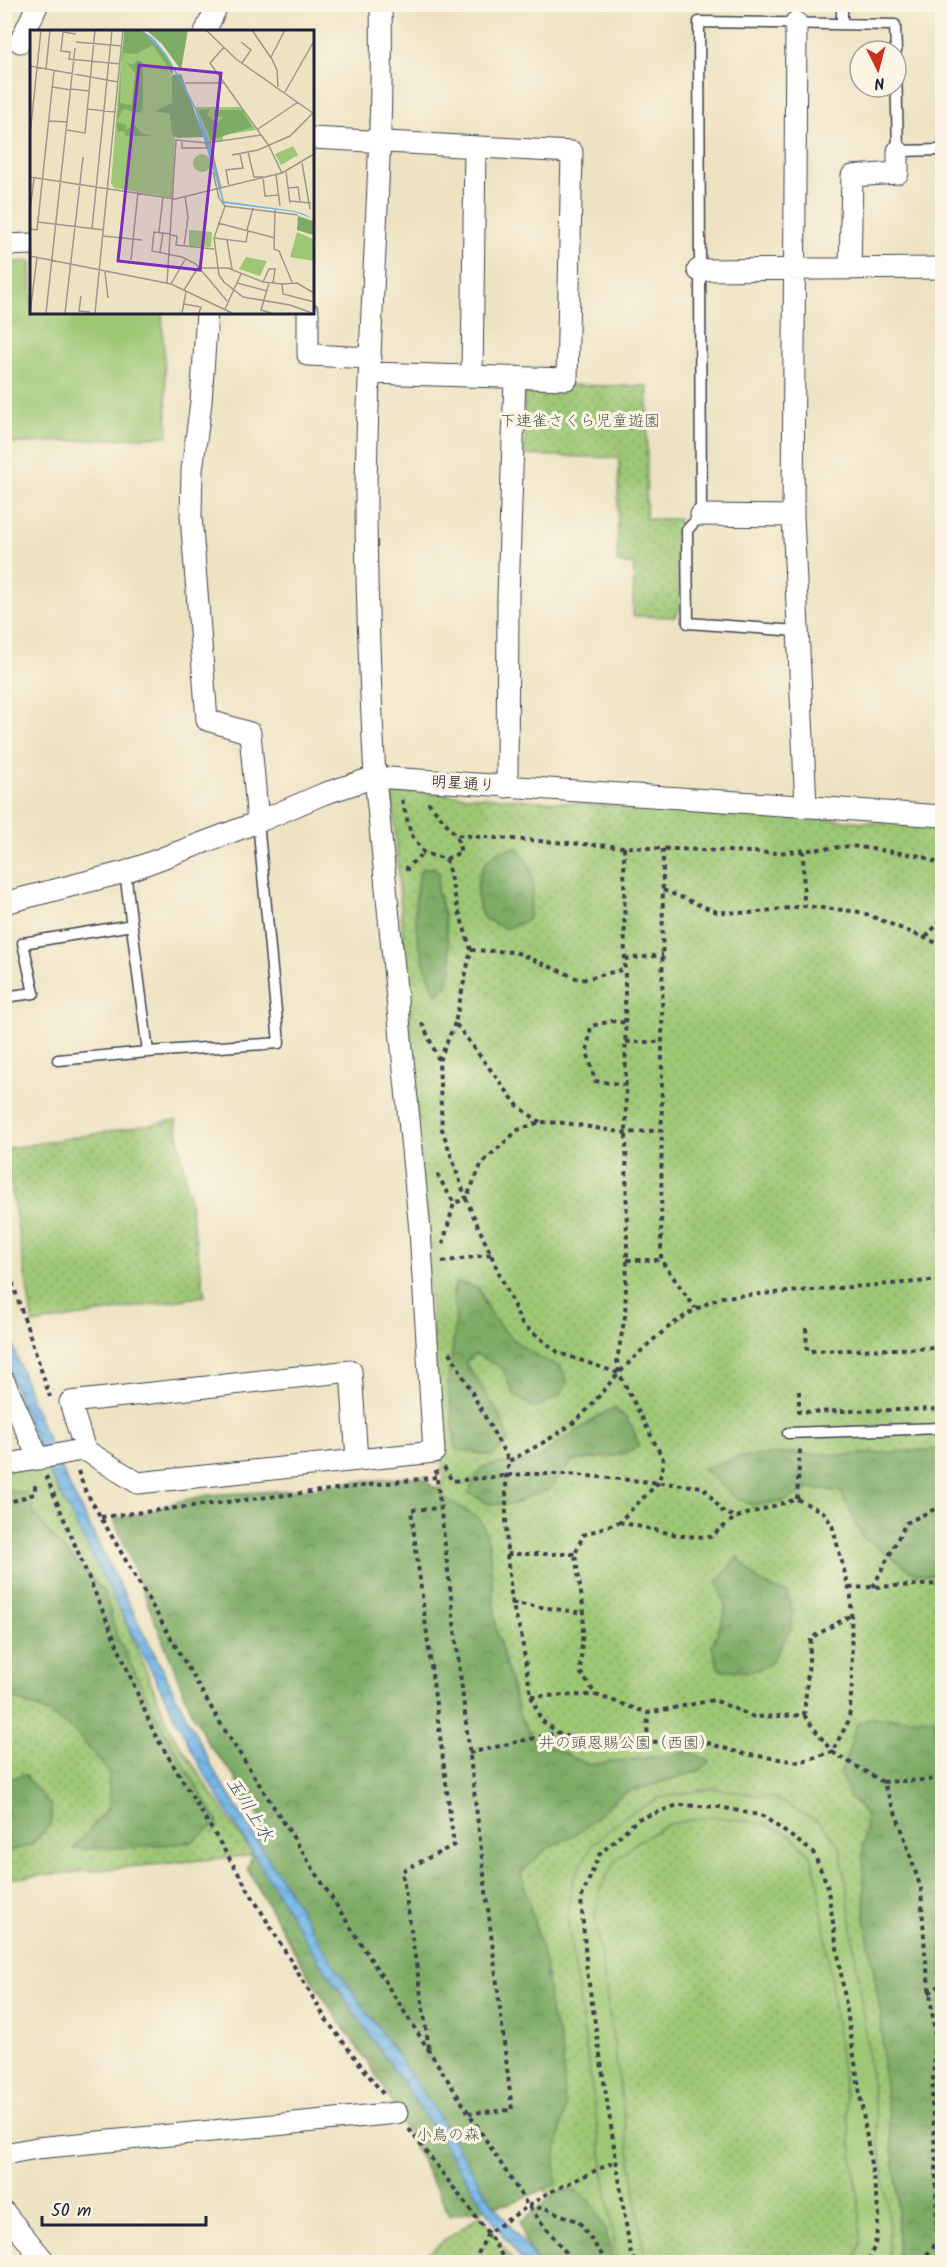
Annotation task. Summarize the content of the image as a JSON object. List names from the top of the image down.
{
  "streets": {
    "street": ["明星通り"]
  },
  "water": ["玉川上水"],
  "parks": ["下連雀さくら児童遊園", "井の頭恩賜公園（西園）", "小鳥の森"],
  "scale_bar": "50 m",
  "north": "bottom"
}
